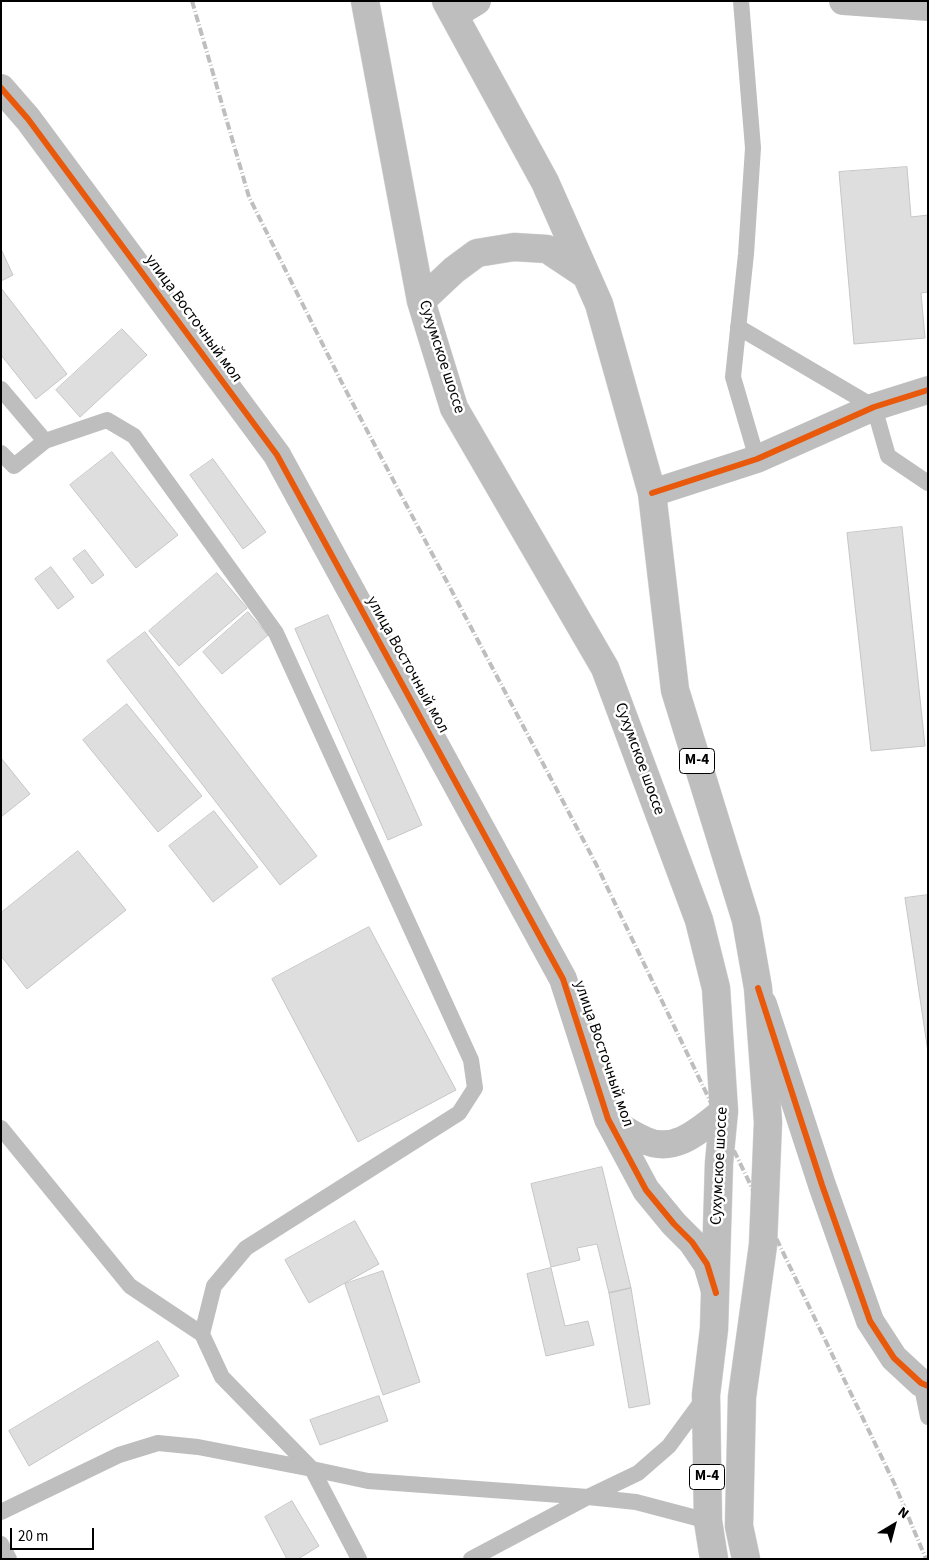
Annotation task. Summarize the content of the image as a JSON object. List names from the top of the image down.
{
  "streets": {
    "main road": ["улица Восточный мол", "Сухумское шоссе", "М-4"]
  },
  "crossings": [
    ["улица Восточный мол", "Сухумское шоссе"]
  ],
  "scale_bar": "20 m",
  "north": "top right"
}
